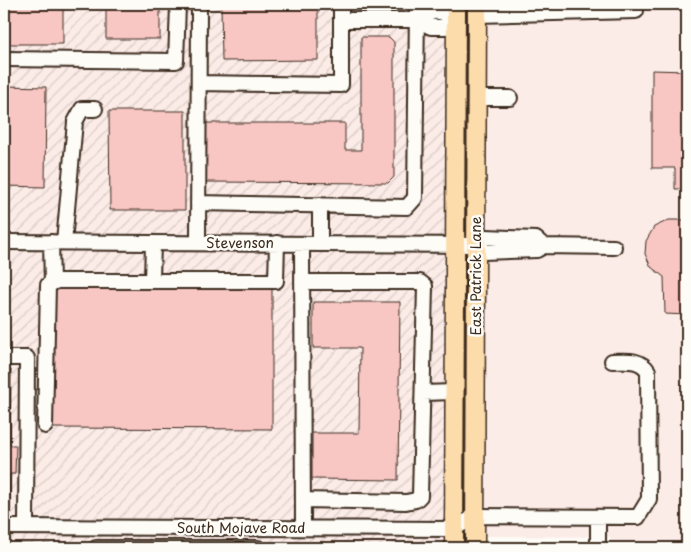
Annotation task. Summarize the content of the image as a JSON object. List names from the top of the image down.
{
  "streets": {
    "main road": ["East Patrick Lane"],
    "street": ["Stevenson", "South Mojave Road"]
  },
  "crossings": [
    ["Stevenson", "East Patrick Lane"],
    ["East Patrick Lane", "South Mojave Road"]
  ]
}
